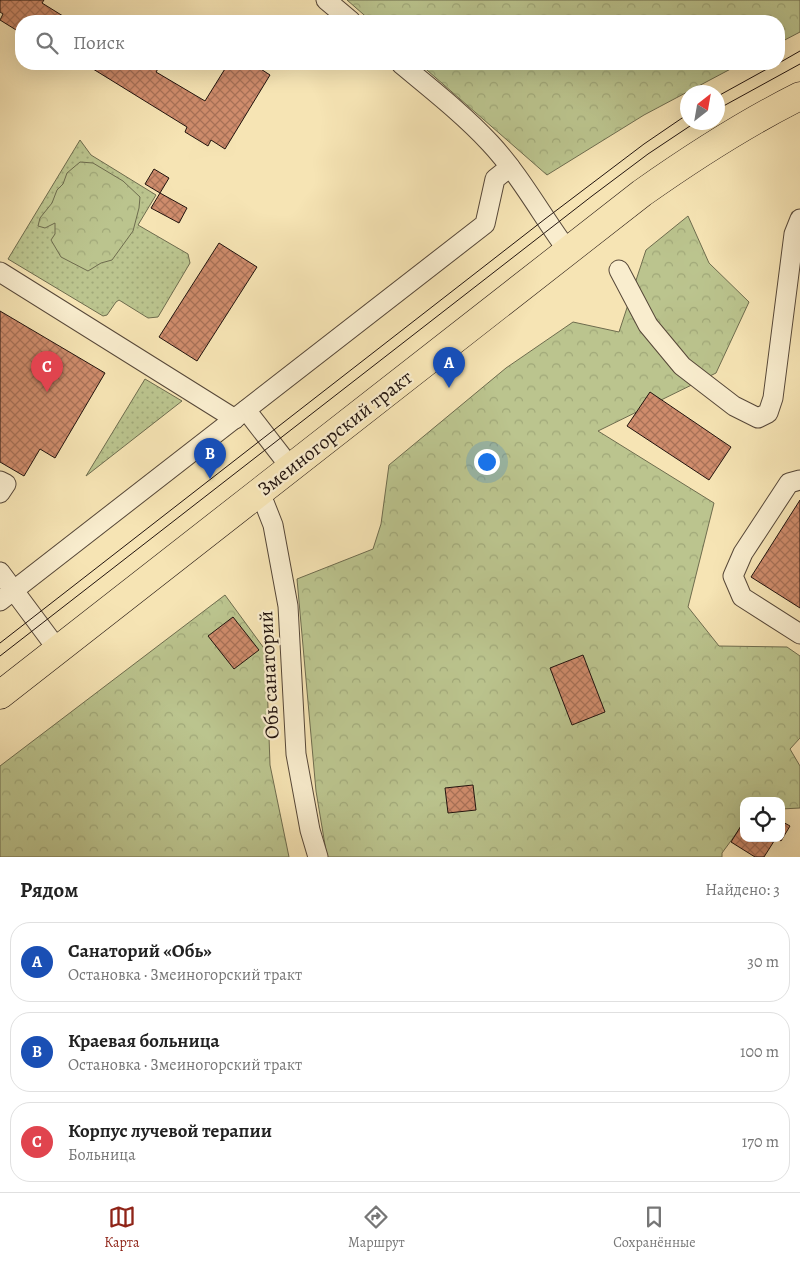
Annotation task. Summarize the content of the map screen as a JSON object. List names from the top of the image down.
{
  "streets": {
    "highway": ["Змеиногорский тракт"],
    "street": ["Обь санаторий"]
  },
  "crossings": [
    ["Змеиногорский тракт", "Обь санаторий"]
  ],
  "north": "top right",
  "page": {
    "search": "Поиск",
    "pins": ["A", "C", "B"],
    "heading": ["Рядом", "Найдено: 3"],
    "list": [
      {
        "mark": "A",
        "name": "Санаторий «Обь»",
        "note": "Остановка · Змеиногорский тракт",
        "value": "30 m"
      },
      {
        "mark": "B",
        "name": "Краевая больница",
        "note": "Остановка · Змеиногорский тракт",
        "value": "100 m"
      },
      {
        "mark": "C",
        "name": "Корпус лучевой терапии",
        "note": "Больница",
        "value": "170 m"
      }
    ],
    "nav": ["Карта", "Маршрут", "Сохранённые"]
  }
}
